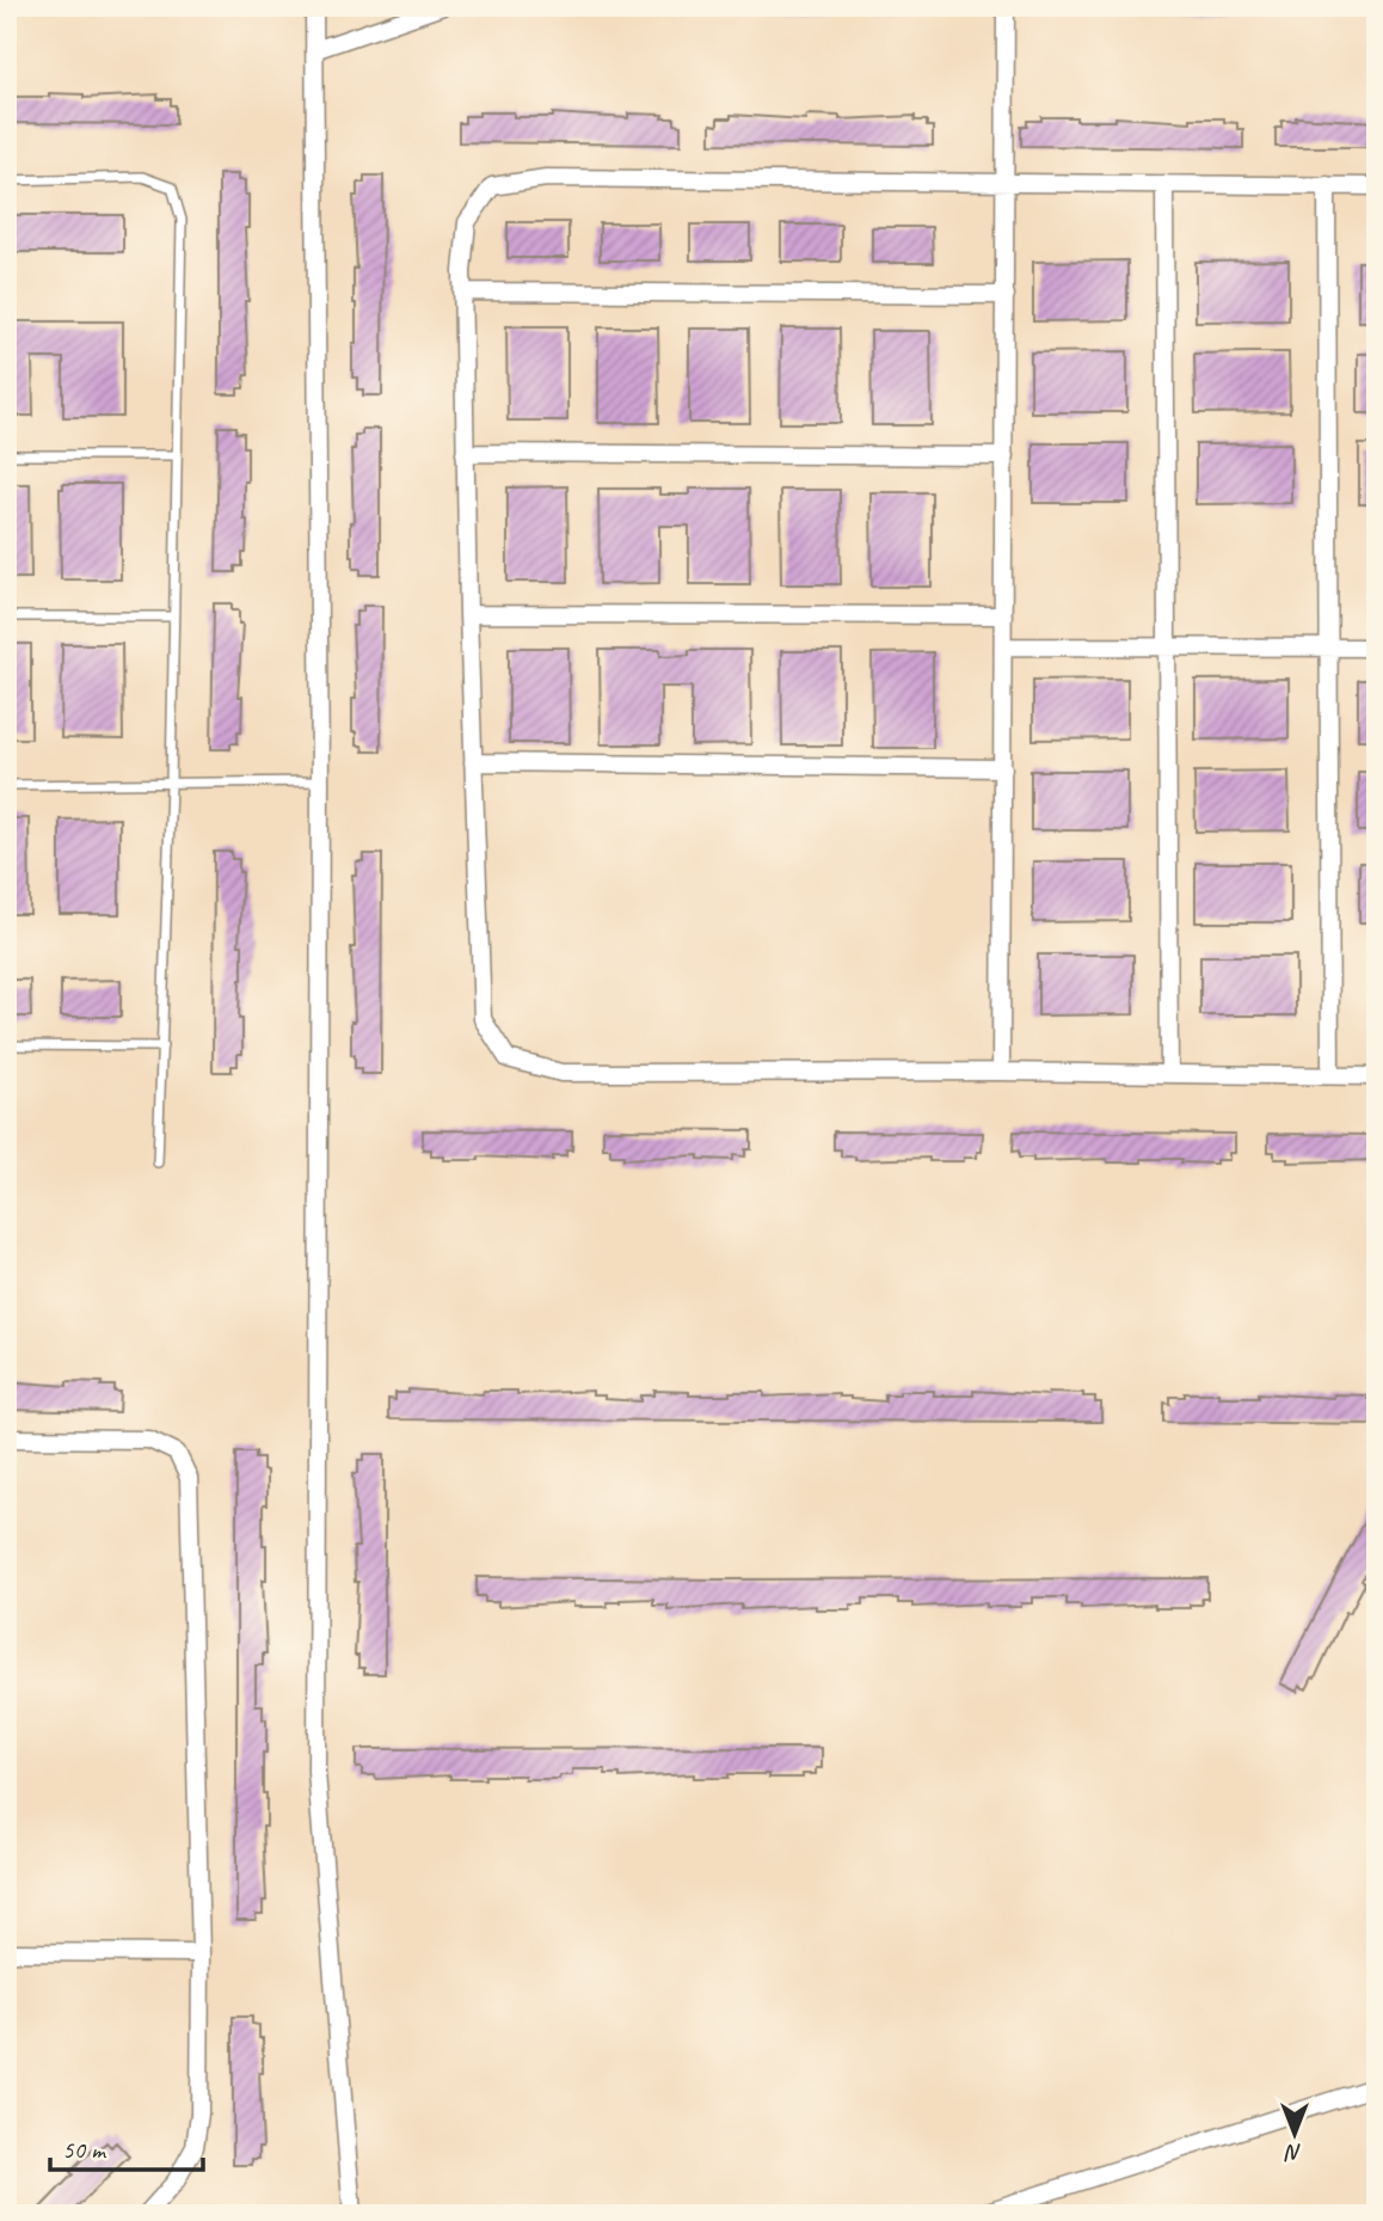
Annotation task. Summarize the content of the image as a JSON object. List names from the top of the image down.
{
  "scale_bar": "50 m",
  "north": "bottom"
}
